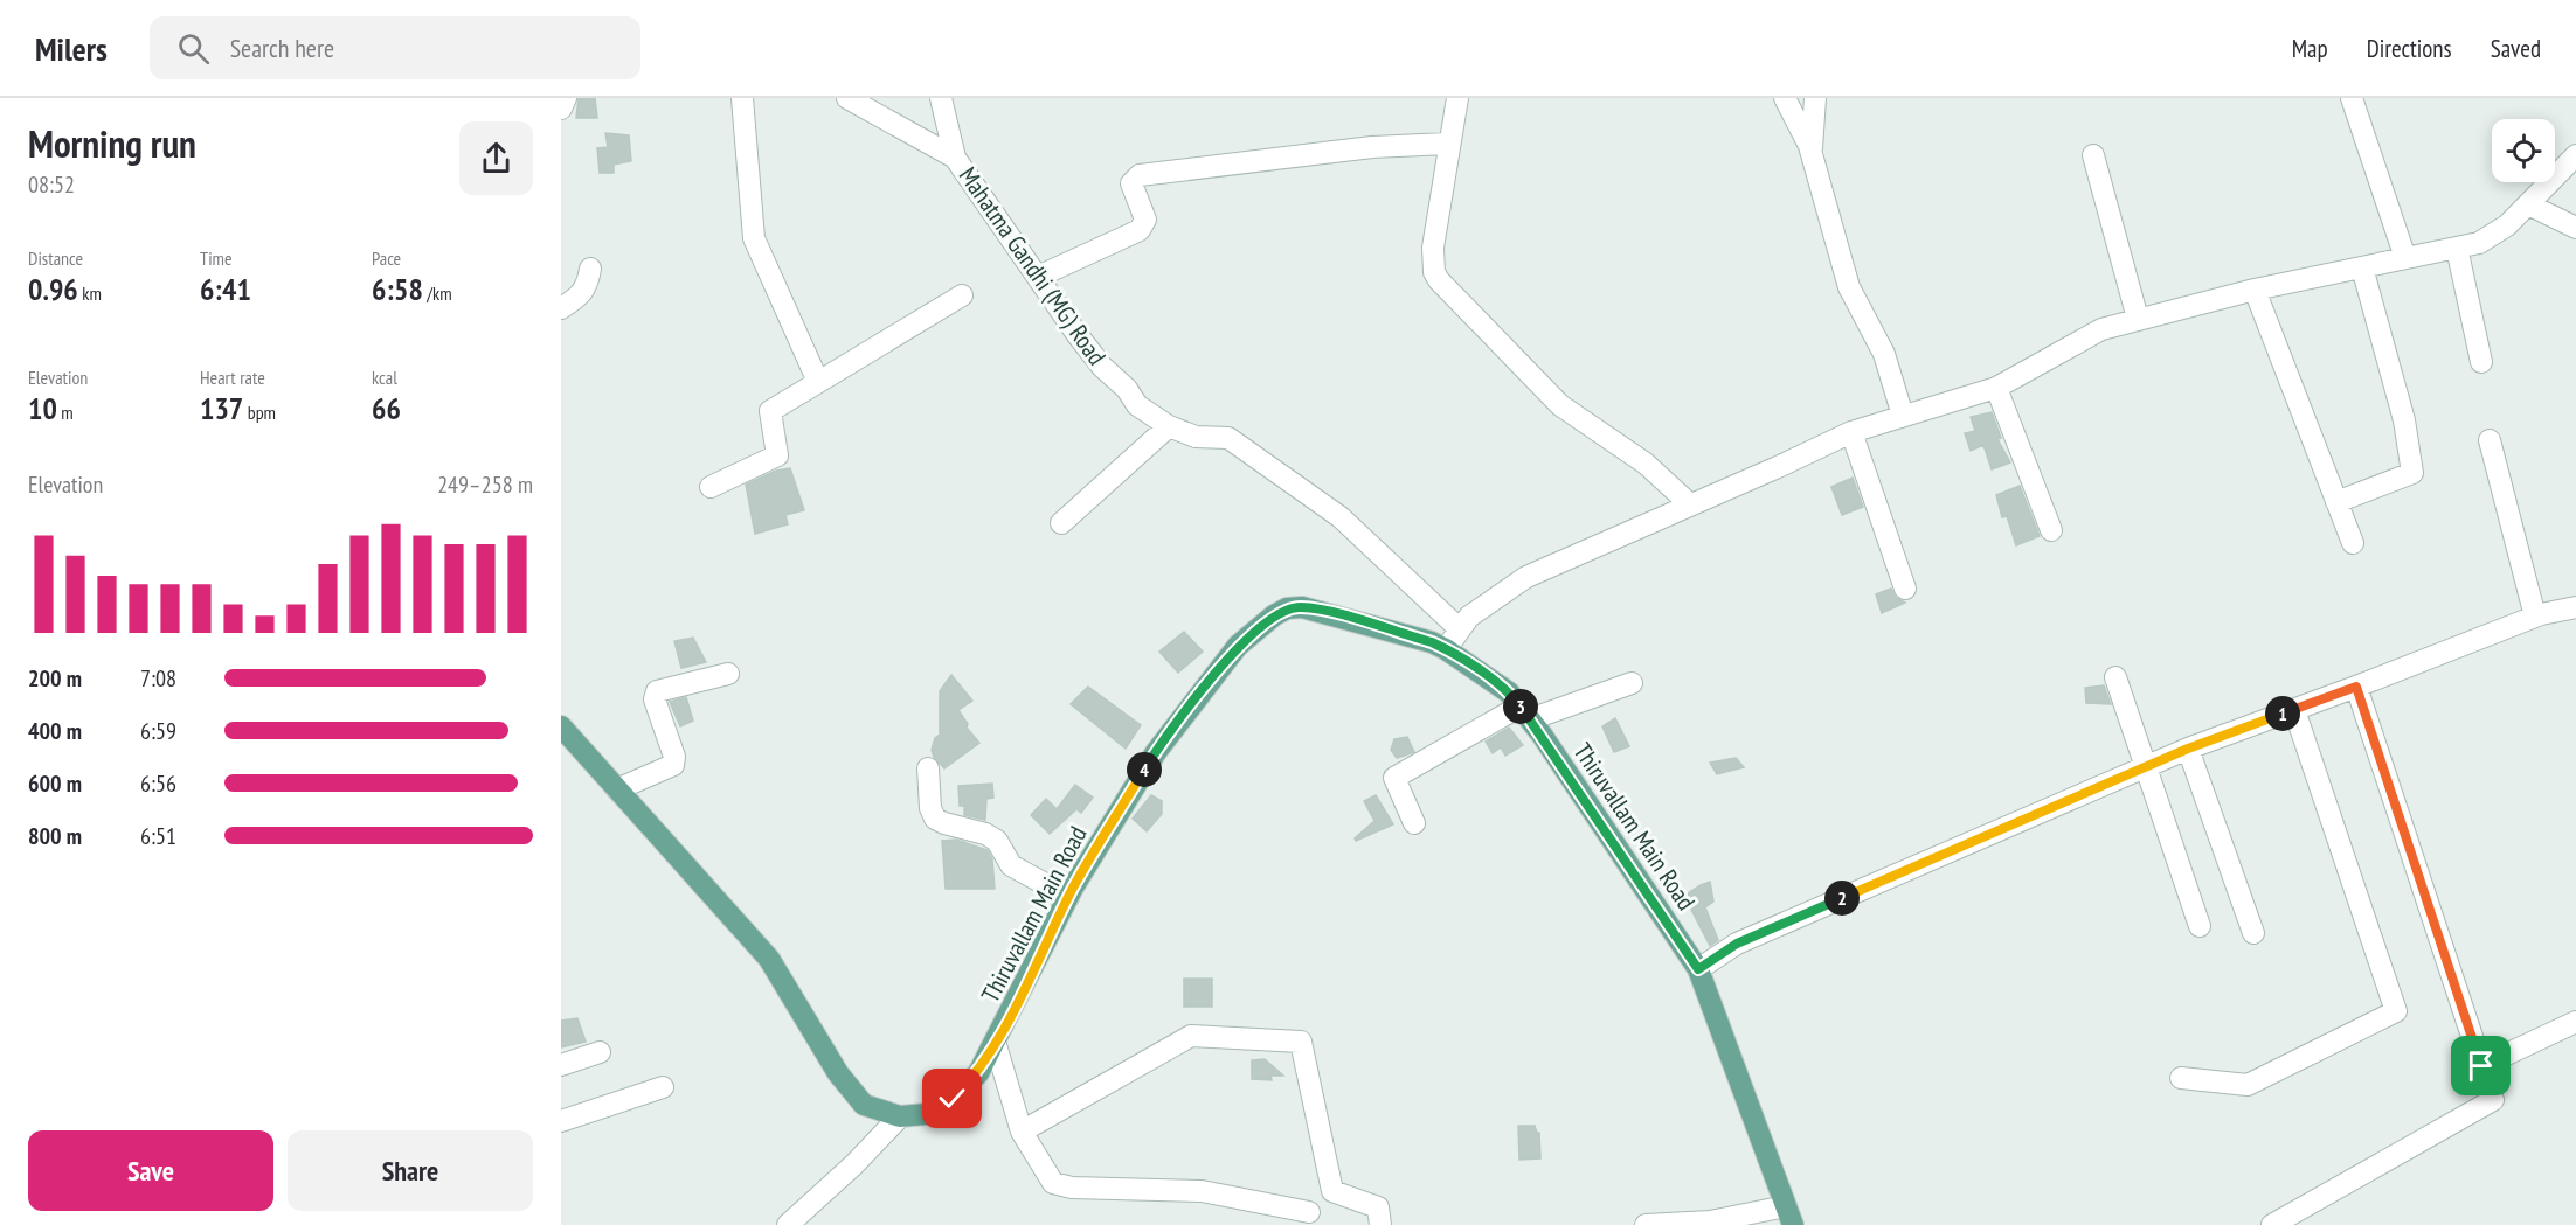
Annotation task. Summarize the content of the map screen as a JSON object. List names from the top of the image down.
{
  "streets": {
    "main road": ["Thiruvallam Main Road"],
    "street": ["Mahatma Gandhi (MG) Road"]
  },
  "page": {
    "header": "Milers",
    "search": "Search here",
    "nav": ["Map", "Directions", "Saved"],
    "heading": ["Morning run", "08:52"],
    "stats": [
      ["Distance", "0.96 km"],
      ["Time", "6:41"],
      ["Pace", "6:58 /km"],
      ["Elevation", "10 m"],
      ["Heart rate", "137 bpm"],
      ["kcal", "66"]
    ],
    "chart": ["Elevation", "249–258 m"],
    "list": [
      {
        "name": "200 m",
        "note": "7:08"
      },
      {
        "name": "400 m",
        "note": "6:59"
      },
      {
        "name": "600 m",
        "note": "6:56"
      },
      {
        "name": "800 m",
        "note": "6:51"
      }
    ],
    "pins": [
      "3",
      "1",
      "4",
      "2"
    ],
    "buttons": ["Save", "Share"]
  }
}
